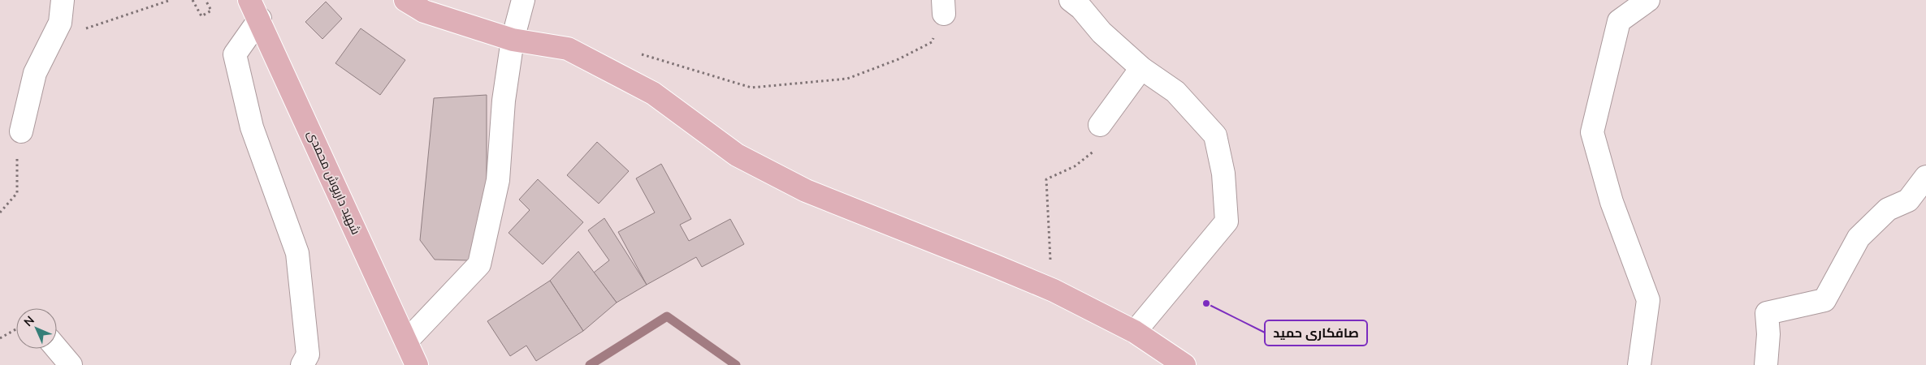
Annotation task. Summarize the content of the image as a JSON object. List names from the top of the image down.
{
  "streets": {
    "main road": ["شهید داریوش محمدی"]
  },
  "places": ["صافکاری حمید"],
  "north": "top left"
}
